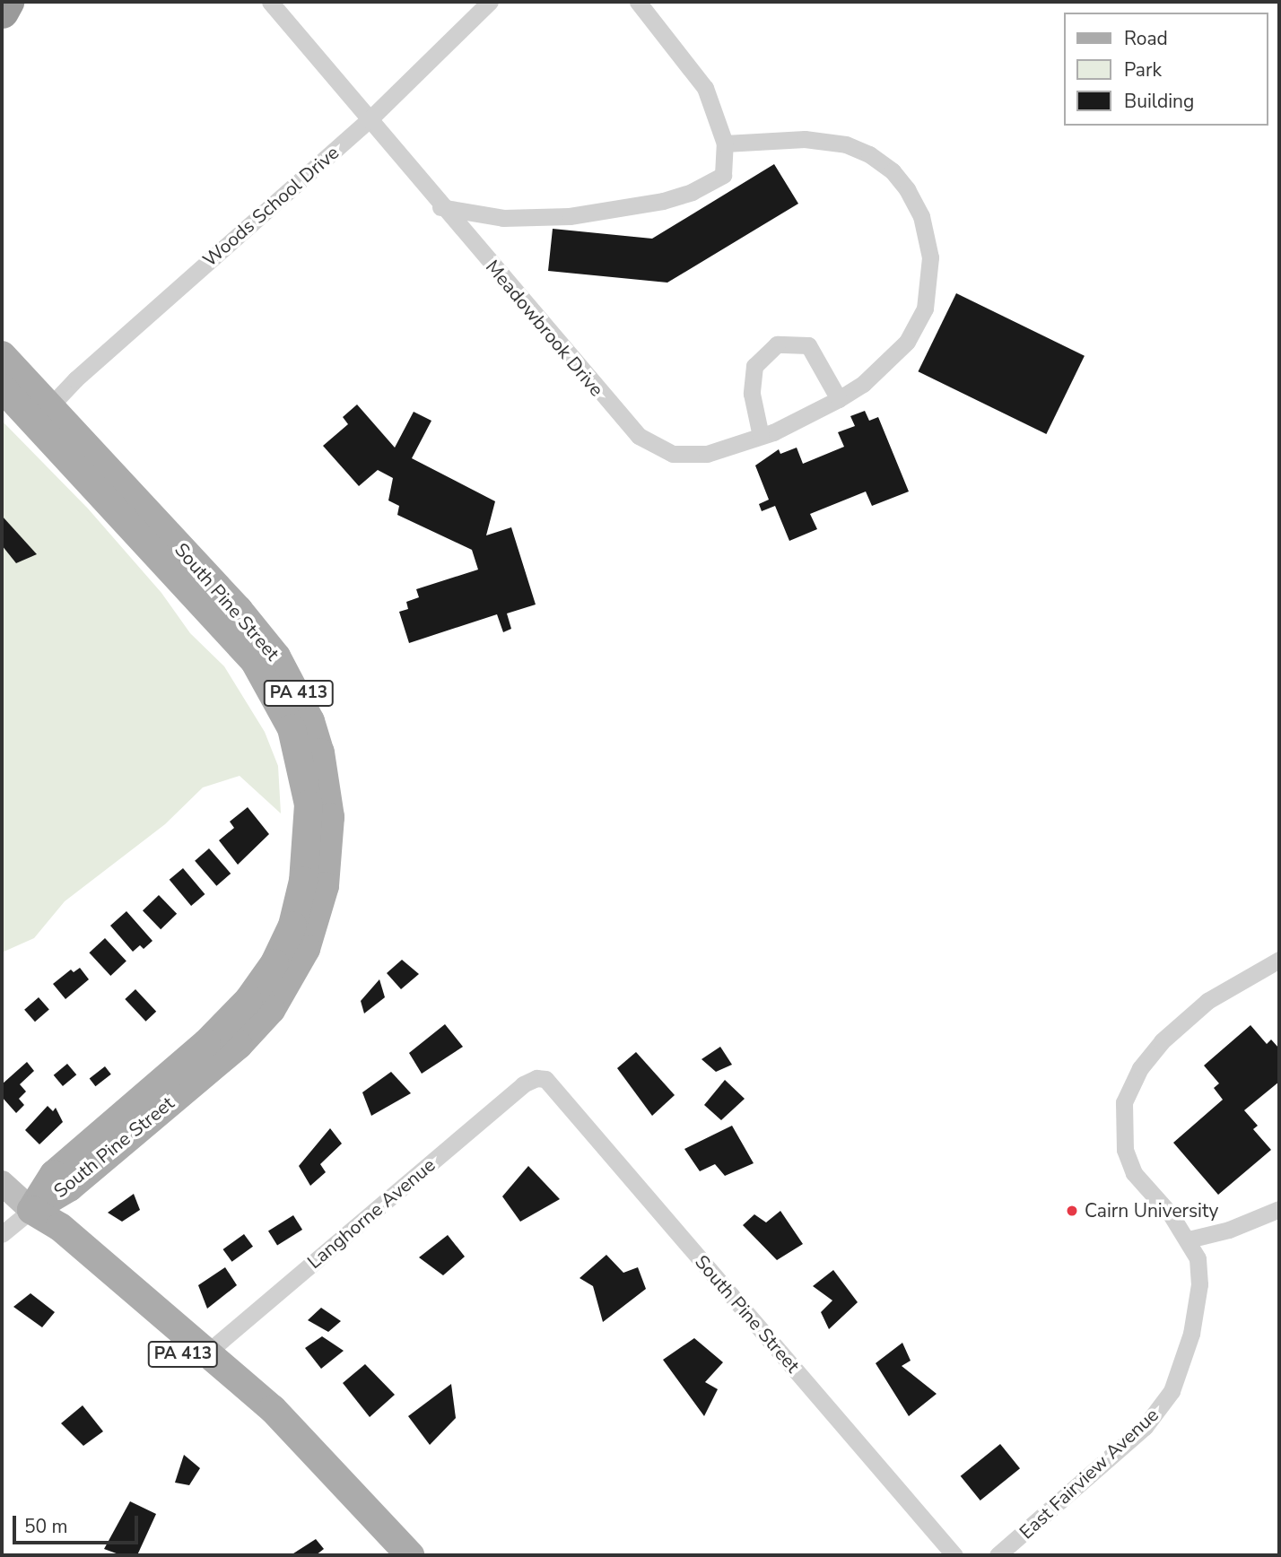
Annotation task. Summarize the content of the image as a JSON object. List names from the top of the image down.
{
  "streets": {
    "main road": ["South Pine Street", "PA 413"],
    "street": [
      "Woods School Drive",
      "Meadowbrook Drive",
      "Langhorne Avenue",
      "East Fairview Avenue"
    ]
  },
  "crossings": [
    ["Woods School Drive", "Meadowbrook Drive"],
    ["Woods School Drive", "South Pine Street"],
    ["South Pine Street", "PA 413"],
    ["South Pine Street", "Langhorne Avenue"],
    ["PA 413", "Langhorne Avenue"]
  ],
  "places": ["Cairn University"],
  "legend": ["Road", "Park", "Building"],
  "scale_bar": "50 m"
}
